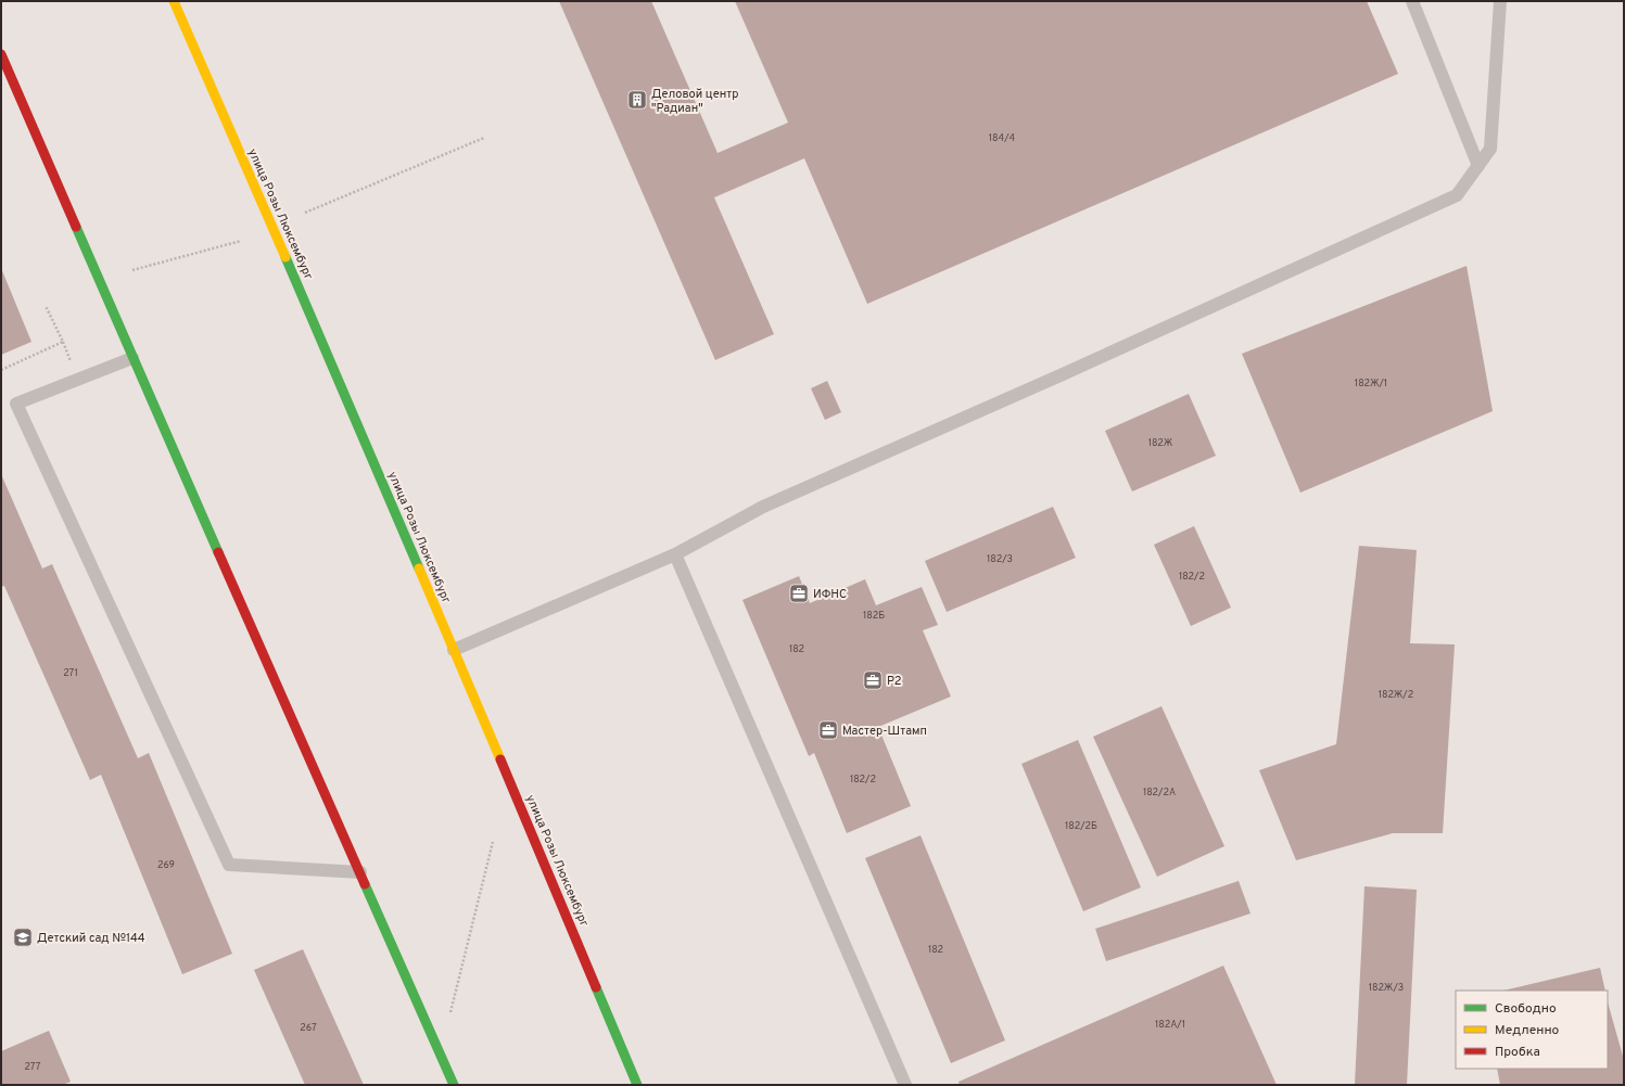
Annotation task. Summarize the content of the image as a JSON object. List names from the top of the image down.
{
  "streets": {
    "main road": ["улица Розы Люксембург"]
  },
  "places": {
    "building": ["Деловой центр \"Радиан\""],
    "office": ["ИФНС", "Р2", "Мастер-Штамп"],
    "school or university": ["Детский сад №144"]
  },
  "house_numbers": [
    "184/4",
    "182Ж/1",
    "182Ж",
    "182/3",
    "182/2",
    "182Б",
    "182",
    "271",
    "182Ж/2",
    "182/2",
    "182/2А",
    "182/2Б",
    "269",
    "182",
    "182Ж/3",
    "182А/1",
    "267",
    "277"
  ],
  "legend": ["Свободно", "Медленно", "Пробка"]
}
